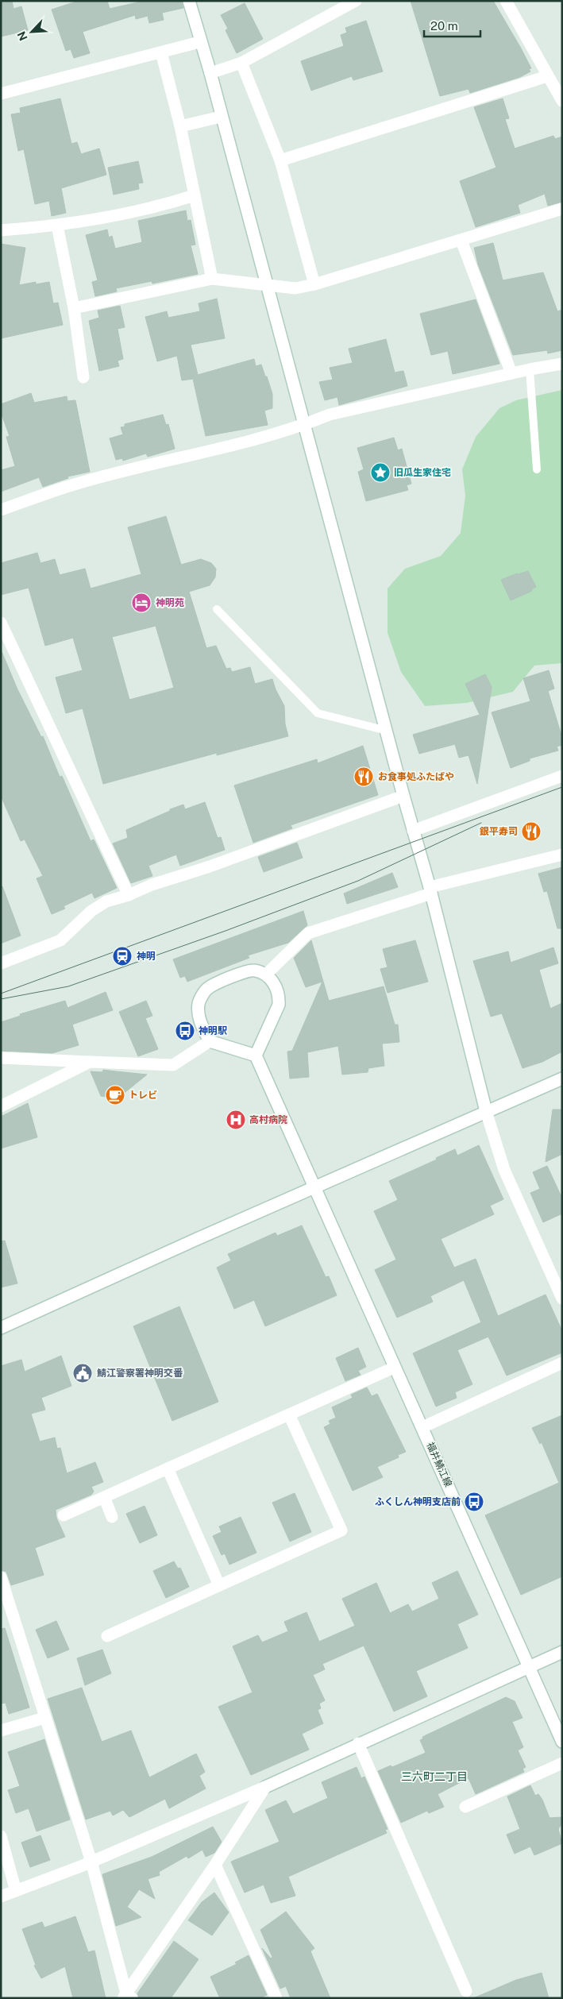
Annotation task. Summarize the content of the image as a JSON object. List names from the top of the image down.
{
  "streets": {
    "street": ["福井鯖江線"]
  },
  "districts": ["三六町二丁目"],
  "places": {
    "place": ["旧瓜生家住宅"],
    "hotel": ["神明苑"],
    "restaurant": ["お食事処ふたばや", "銀平寿司"],
    "station": ["神明"],
    "bus stop": ["神明駅", "ふくしん神明支店前"],
    "cafe": ["トレビ"],
    "hospital": ["高村病院"],
    "public building": ["鯖江警察署神明交番"]
  },
  "scale_bar": "20 m",
  "north": "bottom left"
}
